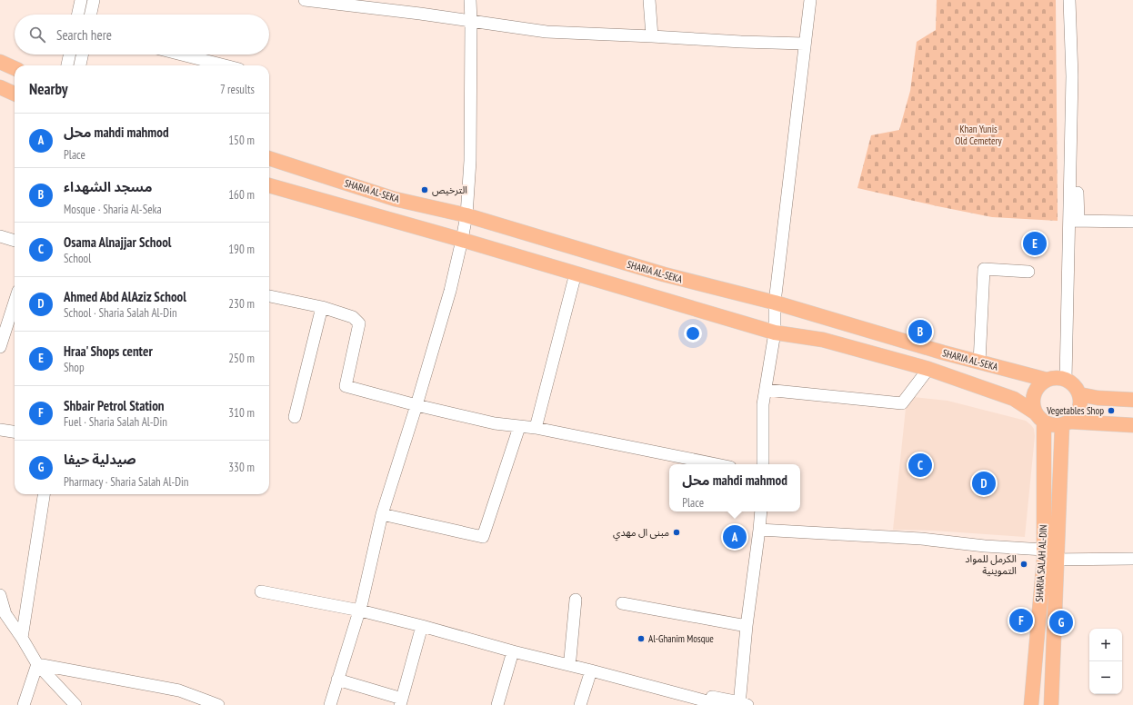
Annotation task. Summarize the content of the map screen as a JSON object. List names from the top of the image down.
{
  "streets": {
    "main road": ["SHARIA AL-SEKA", "SHARIA SALAH AL-DIN"]
  },
  "crossings": [
    ["SHARIA AL-SEKA", "SHARIA SALAH AL-DIN"]
  ],
  "parks": ["Khan Yunis Old Cemetery"],
  "places": [
    "الترخيص",
    "Vegetables Shop",
    "مبنى ال مهدي",
    "الكرمل للمواد التموينية",
    "Al-Ghanim Mosque"
  ],
  "page": {
    "search": "Search here",
    "heading": ["Nearby", "7 results"],
    "list": [
      {
        "mark": "A",
        "name": "محل mahdi mahmod",
        "note": "Place",
        "value": "150 m"
      },
      {
        "mark": "B",
        "name": "مسجد الشهداء",
        "note": "Mosque · Sharia Al-Seka",
        "value": "160 m"
      },
      {
        "mark": "C",
        "name": "Osama Alnajjar School",
        "note": "School",
        "value": "190 m"
      },
      {
        "mark": "D",
        "name": "Ahmed Abd AlAziz School",
        "note": "School · Sharia Salah Al-Din",
        "value": "230 m"
      },
      {
        "mark": "E",
        "name": "Hraa' Shops center",
        "note": "Shop",
        "value": "250 m"
      },
      {
        "mark": "F",
        "name": "Shbair Petrol Station",
        "note": "Fuel · Sharia Salah Al-Din",
        "value": "310 m"
      },
      {
        "mark": "G",
        "name": "صيدلية حيفا",
        "note": "Pharmacy · Sharia Salah Al-Din",
        "value": "330 m"
      }
    ],
    "pins": [
      "E",
      "B",
      "C",
      "D",
      "A",
      "F",
      "G"
    ],
    "popup": ["محل mahdi mahmod", "Place"],
    "map_buttons": ["+", "−"]
  }
}
